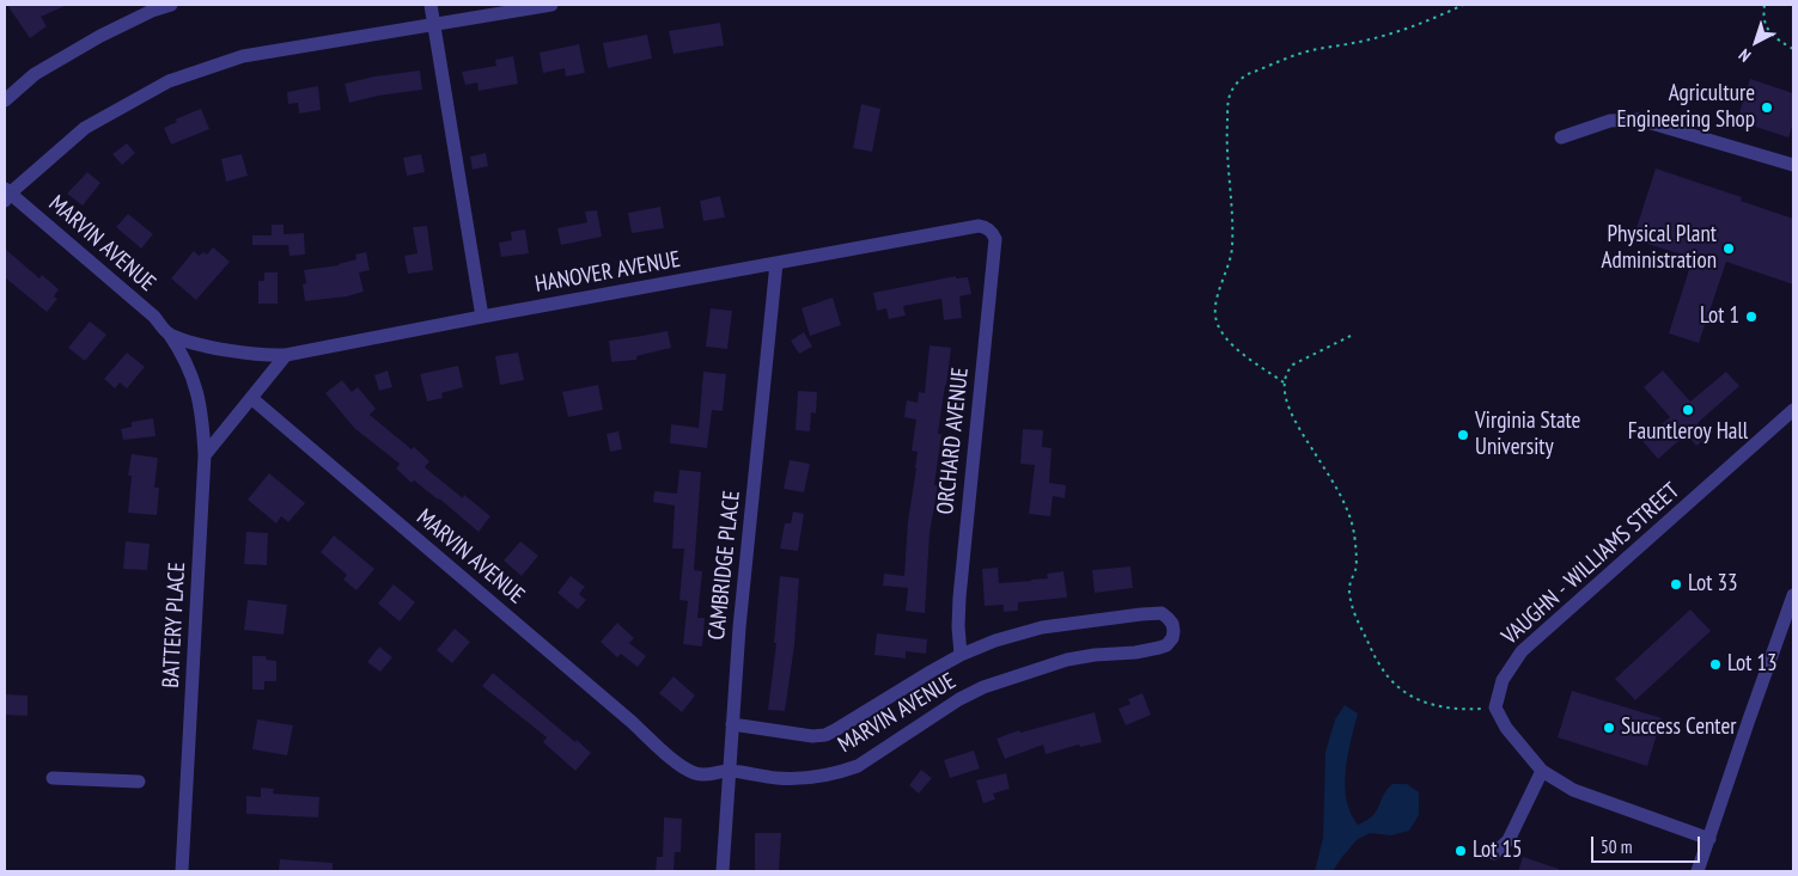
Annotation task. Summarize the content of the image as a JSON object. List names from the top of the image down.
{
  "streets": {
    "street": [
      "MARVIN AVENUE",
      "HANOVER AVENUE",
      "ORCHARD AVENUE",
      "VAUGHN - WILLIAMS STREET",
      "CAMBRIDGE PLACE",
      "BATTERY PLACE"
    ]
  },
  "crossings": [
    ["MARVIN AVENUE", "HANOVER AVENUE"],
    ["MARVIN AVENUE", "ORCHARD AVENUE"],
    ["MARVIN AVENUE", "CAMBRIDGE PLACE"],
    ["MARVIN AVENUE", "BATTERY PLACE"],
    ["HANOVER AVENUE", "ORCHARD AVENUE"],
    ["HANOVER AVENUE", "CAMBRIDGE PLACE"]
  ],
  "places": [
    "Agriculture Engineering Shop",
    "Physical Plant Administration",
    "Lot 1",
    "Fauntleroy Hall",
    "Virginia State University",
    "Lot 33",
    "Lot 13",
    "Success Center",
    "Lot 15"
  ],
  "scale_bar": "50 m",
  "north": "bottom left"
}
